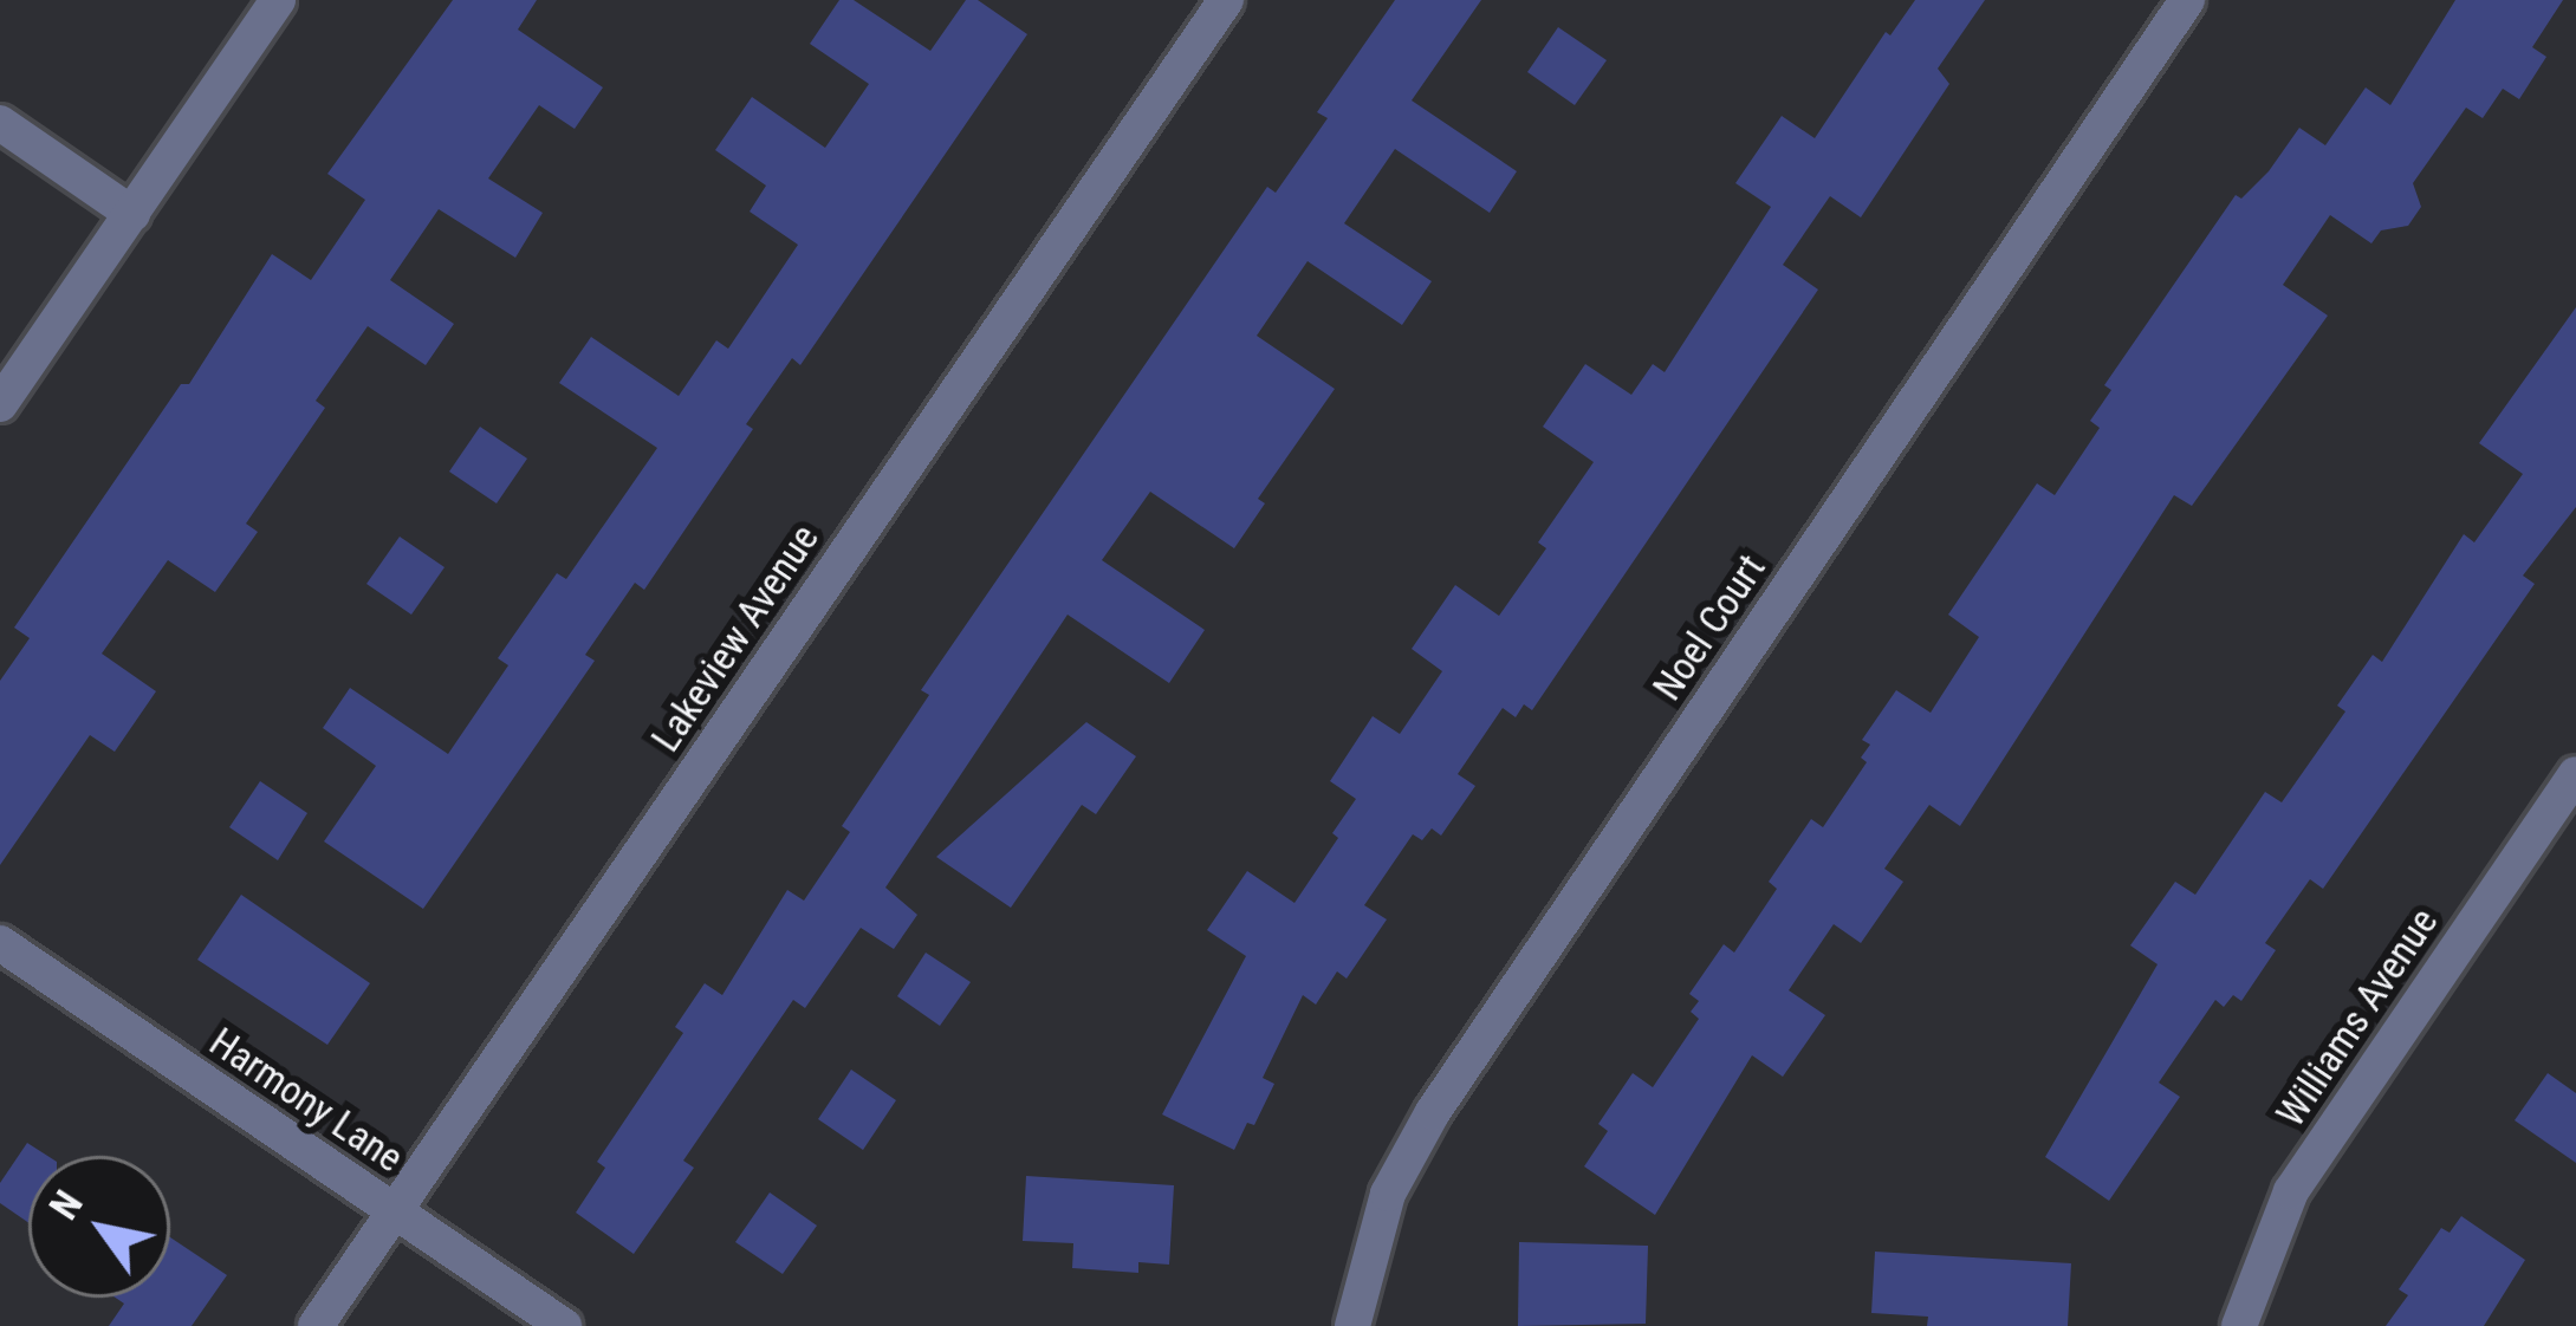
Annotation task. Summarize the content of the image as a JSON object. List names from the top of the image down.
{
  "streets": {
    "street": [
      "Noel Court",
      "Lakeview Avenue",
      "Williams Avenue",
      "Harmony Lane"
    ]
  },
  "crossings": [
    ["Lakeview Avenue", "Harmony Lane"]
  ],
  "north": "top left"
}
